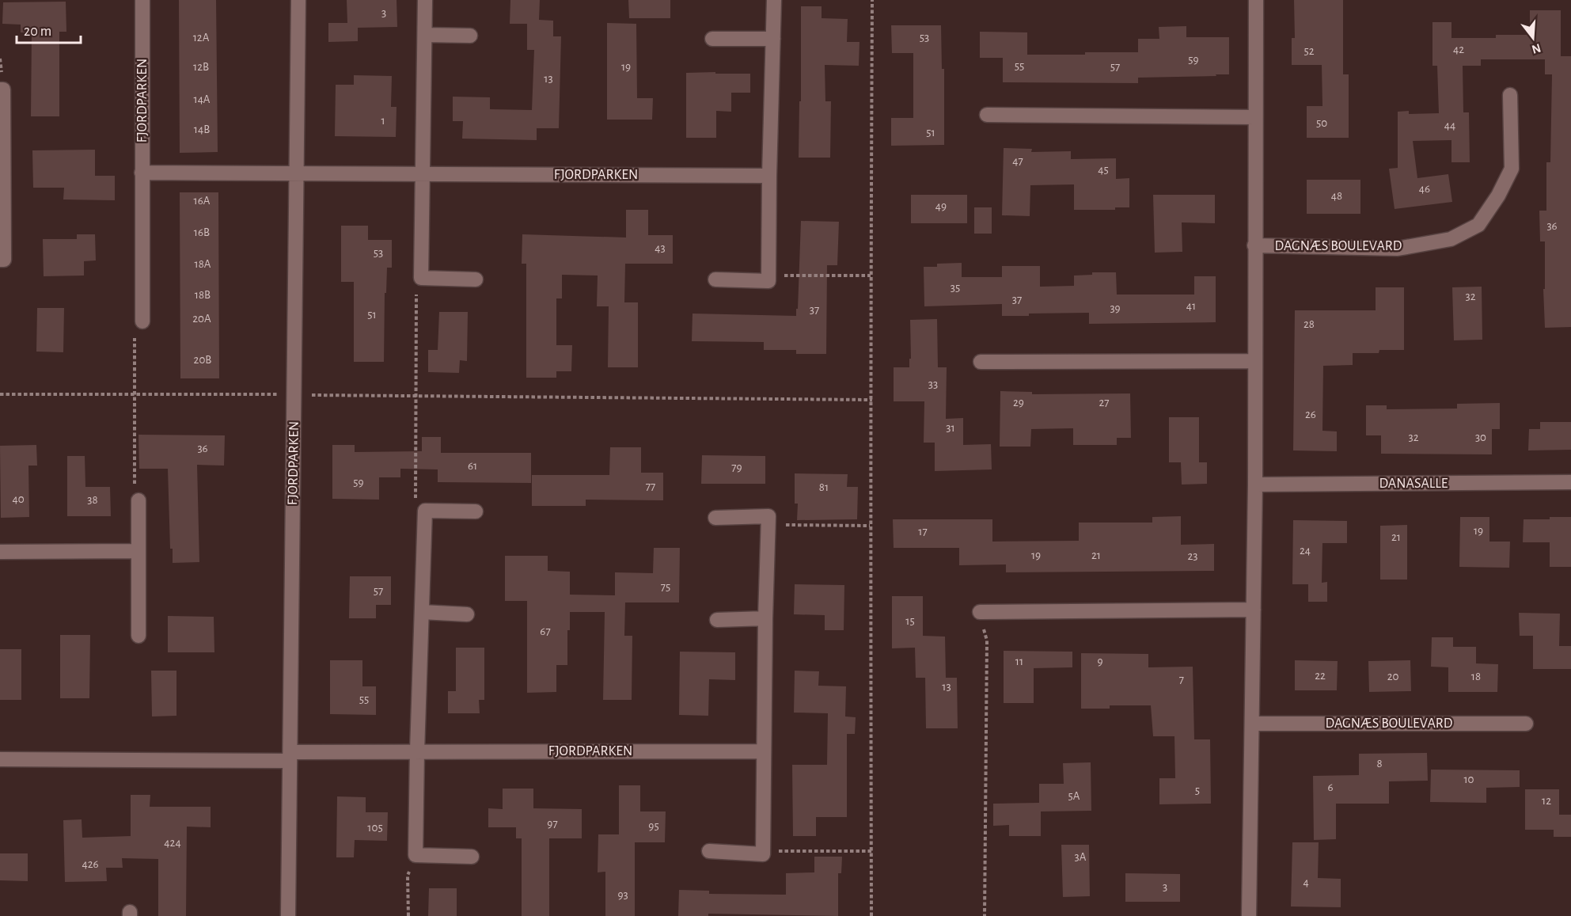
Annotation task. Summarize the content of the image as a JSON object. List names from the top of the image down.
{
  "streets": {
    "street": ["FJORDPARKEN", "DAGNÆS BOULEVARD", "DANASALLE"]
  },
  "crossings": [
    ["DAGNÆS BOULEVARD", "DANASALLE"]
  ],
  "house_numbers": [
    "3",
    "12A",
    "53",
    "42",
    "52",
    "59",
    "55",
    "12B",
    "19",
    "57",
    "13",
    "14A",
    "1",
    "50",
    "44",
    "14B",
    "51",
    "47",
    "45",
    "46",
    "48",
    "16A",
    "49",
    "36",
    "16B",
    "43",
    "53",
    "18A",
    "35",
    "18B",
    "32",
    "37",
    "41",
    "39",
    "37",
    "51",
    "20A",
    "28",
    "20B",
    "33",
    "29",
    "27",
    "26",
    "31",
    "32",
    "30",
    "36",
    "61",
    "79",
    "59",
    "77",
    "81",
    "40",
    "38",
    "19",
    "17",
    "21",
    "24",
    "19",
    "21",
    "23",
    "75",
    "57",
    "15",
    "67",
    "11",
    "9",
    "22",
    "20",
    "18",
    "7",
    "13",
    "55",
    "8",
    "10",
    "6",
    "5",
    "5A",
    "12",
    "97",
    "95",
    "105",
    "424",
    "3A",
    "426",
    "4",
    "3",
    "93"
  ],
  "scale_bar": "20 m",
  "north": "bottom"
}
